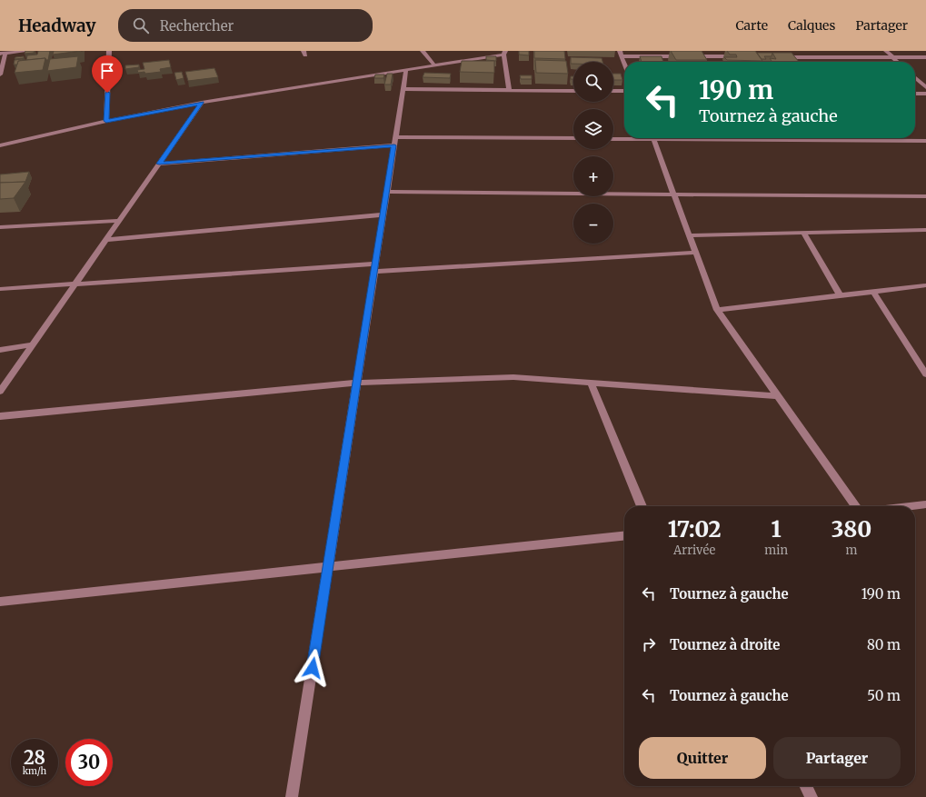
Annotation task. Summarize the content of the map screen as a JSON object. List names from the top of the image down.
{
  "page": {
    "header": "Headway",
    "search": "Rechercher",
    "nav": ["Carte", "Calques", "Partager"],
    "map_buttons": ["+", "−"],
    "turn": ["190 m", "Tournez à gauche"],
    "eta": [
      "17:02",
      "Arrivée",
      "1",
      "min",
      "380",
      "m"
    ],
    "list": [
      {
        "name": "Tournez à gauche",
        "value": "190 m"
      },
      {
        "name": "Tournez à droite",
        "value": "80 m"
      },
      {
        "name": "Tournez à gauche",
        "value": "50 m"
      }
    ],
    "buttons": ["Quitter", "Partager"],
    "speed": "28 km/h",
    "limit": "30"
  }
}
